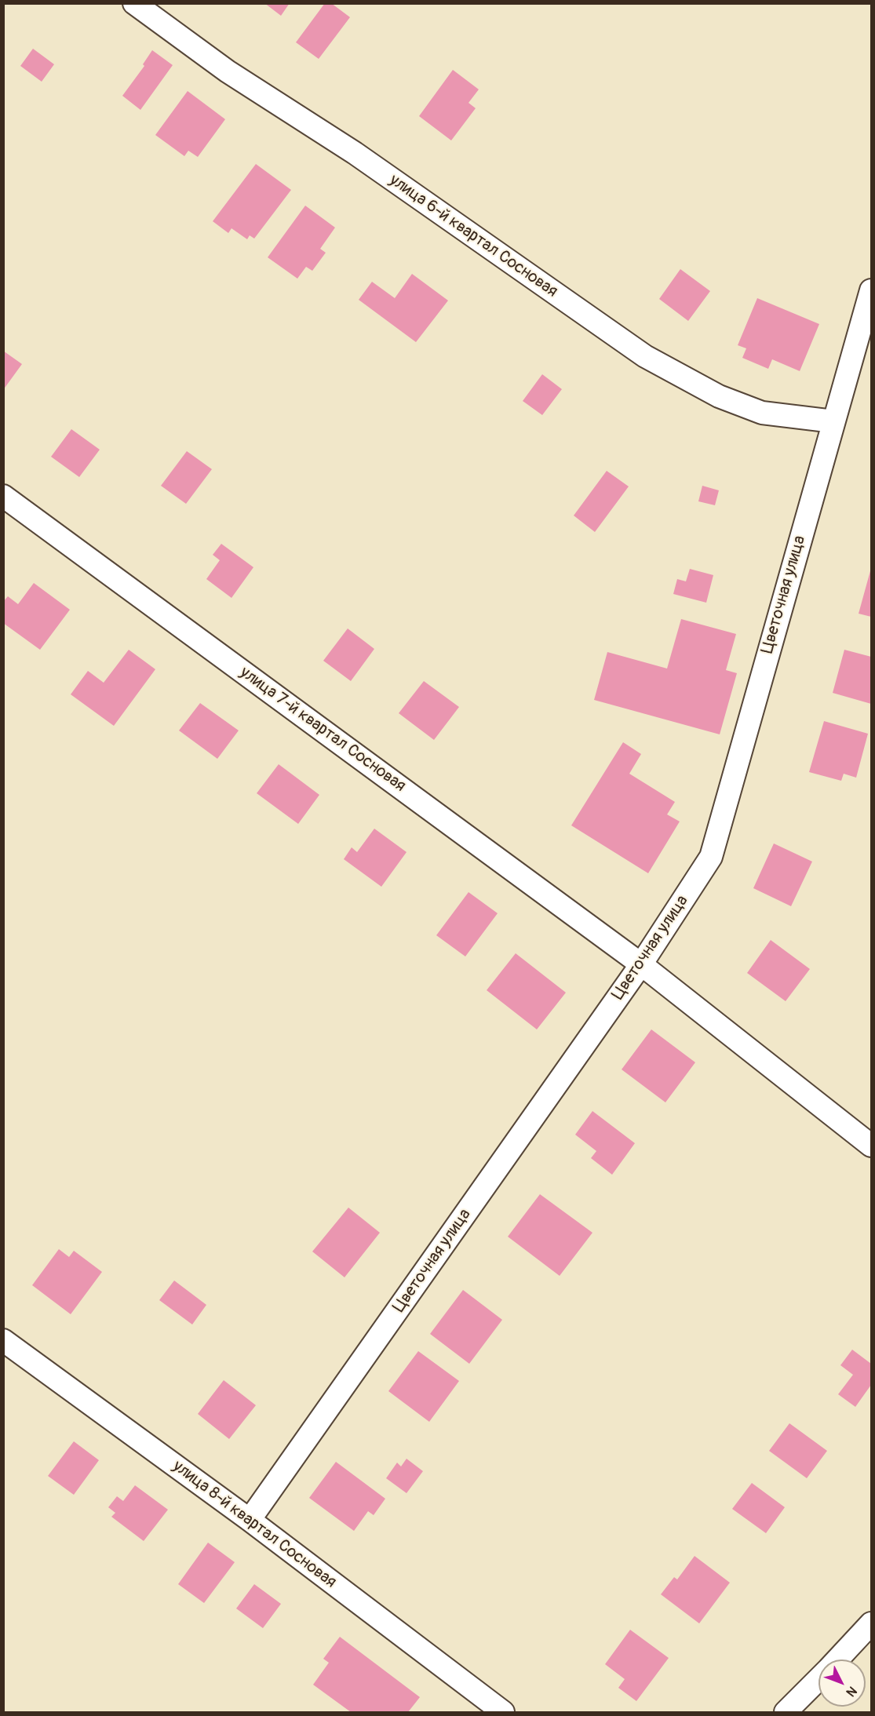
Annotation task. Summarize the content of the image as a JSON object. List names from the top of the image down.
{
  "streets": {
    "street": [
      "улица 6-й квартал Сосновая",
      "Цветочная улица",
      "улица 7-й квартал Сосновая",
      "улица 8-й квартал Сосновая"
    ]
  },
  "crossings": [
    ["улица 6-й квартал Сосновая", "Цветочная улица"],
    ["Цветочная улица", "улица 7-й квартал Сосновая"],
    ["Цветочная улица", "улица 8-й квартал Сосновая"]
  ],
  "north": "bottom right"
}
